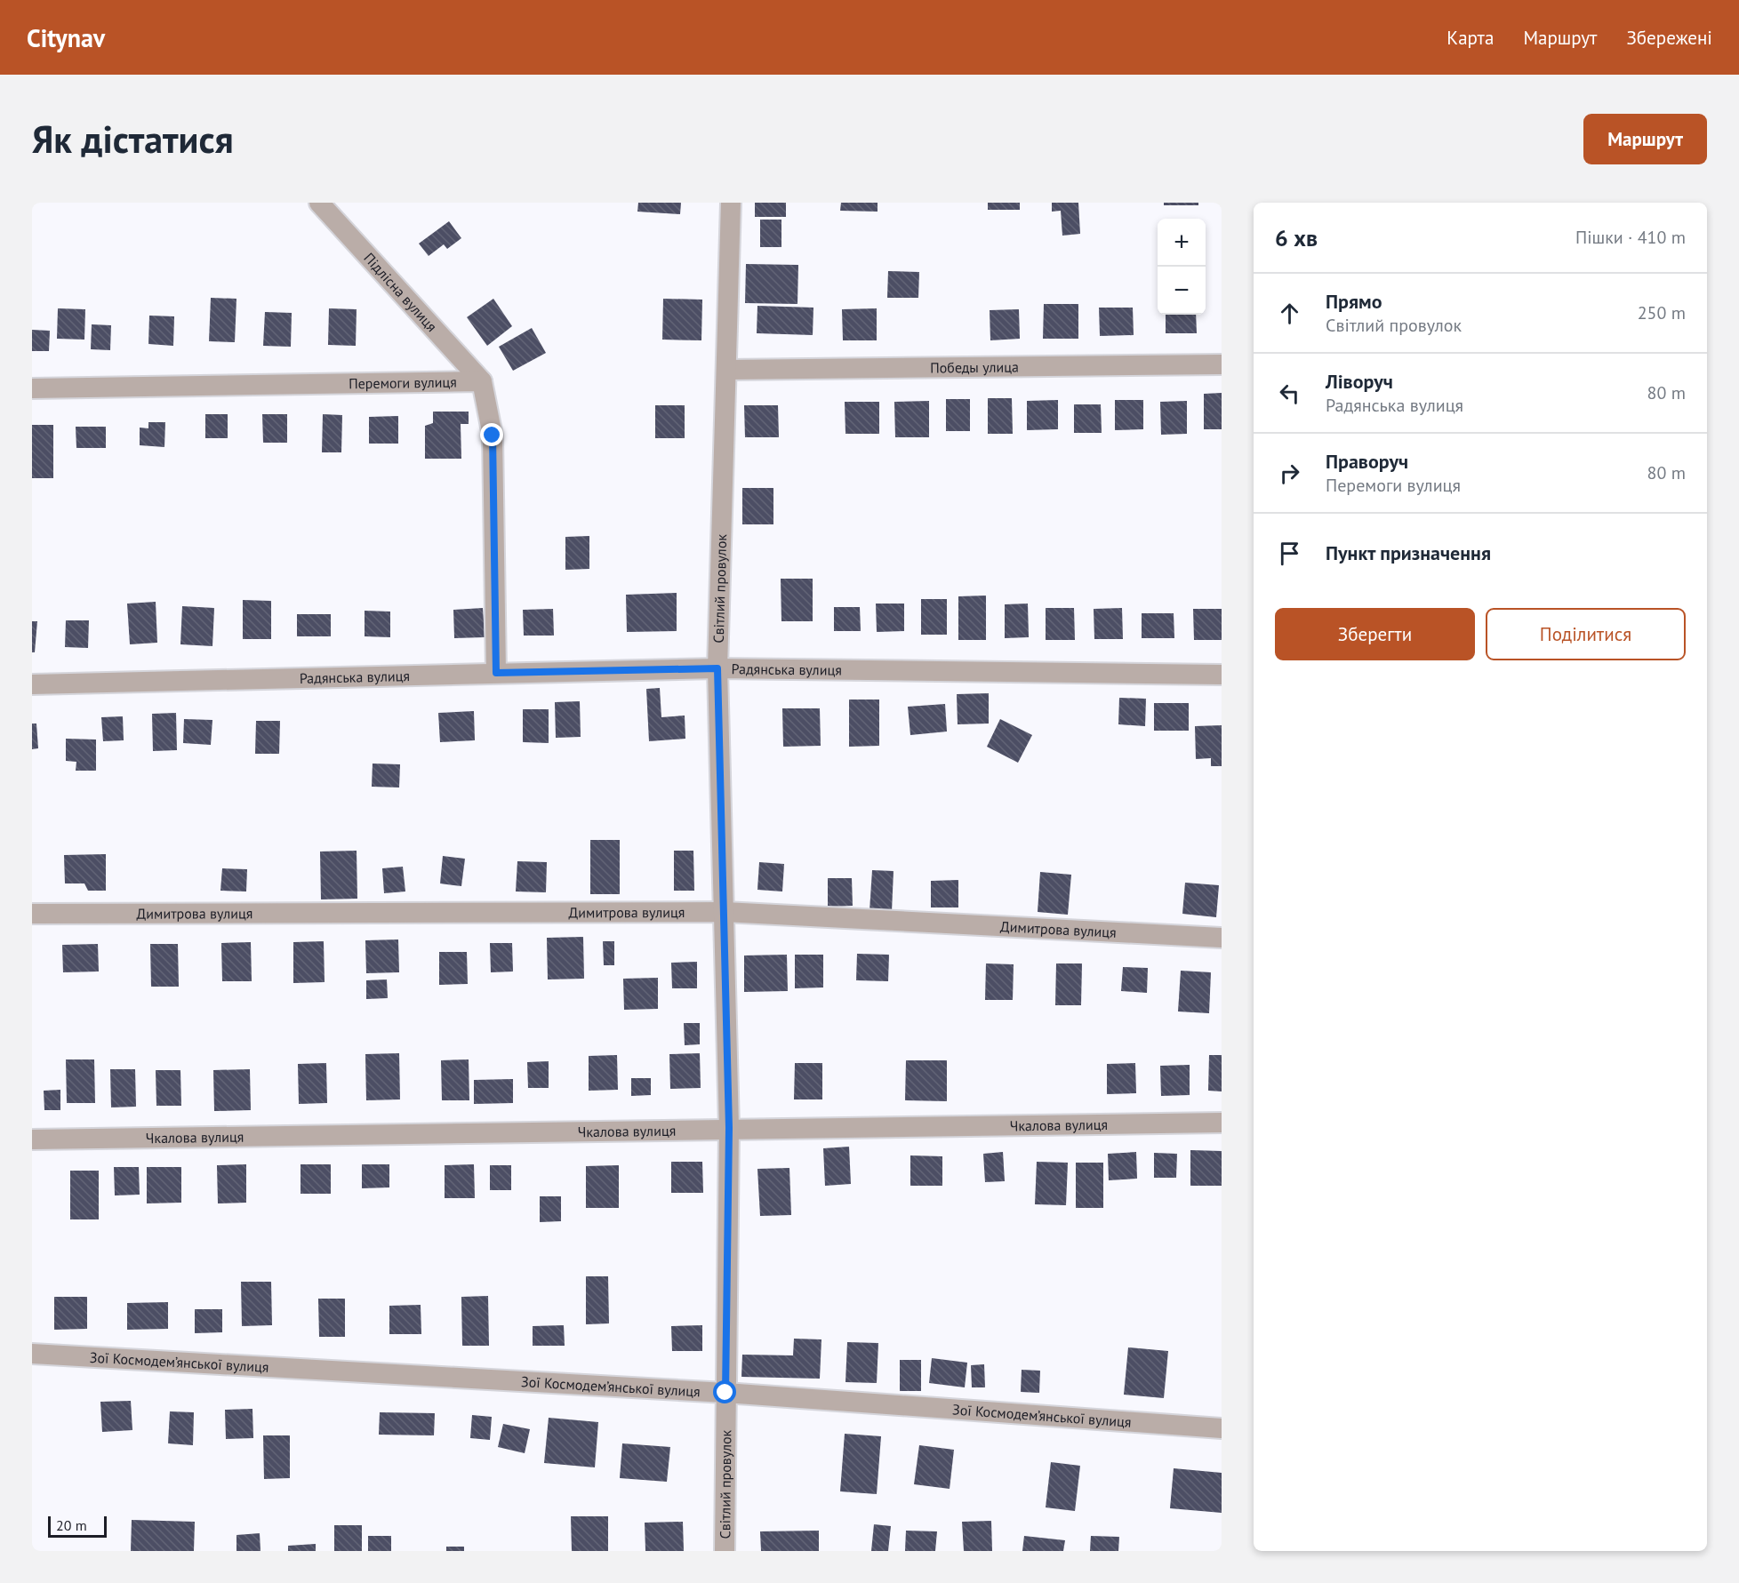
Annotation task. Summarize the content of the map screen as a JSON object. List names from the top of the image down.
{
  "streets": {
    "street": [
      "Підлісна вулиця",
      "Победы улица",
      "Перемоги вулиця",
      "Світлий провулок",
      "Радянська вулиця",
      "Димитрова вулиця",
      "Чкалова вулиця",
      "Зої Космодем’янської вулиця"
    ]
  },
  "crossings": [
    ["Підлісна вулиця", "Перемоги вулиця"],
    ["Победы улица", "Світлий провулок"],
    ["Світлий провулок", "Радянська вулиця"],
    ["Світлий провулок", "Димитрова вулиця"],
    ["Світлий провулок", "Чкалова вулиця"],
    ["Світлий провулок", "Зої Космодем’янської вулиця"]
  ],
  "scale_bar": "20 m",
  "page": {
    "header": "Citynav",
    "nav": ["Карта", "Маршрут", "Збережені"],
    "buttons": [
      "Маршрут",
      ["Зберегти", "Поділитися"]
    ],
    "title": "Як дістатися",
    "heading": ["6 хв", "Пішки · 410 m"],
    "map_buttons": ["+", "−"],
    "list": [
      ["Прямо", "Світлий провулок", "250 m"],
      ["Ліворуч", "Радянська вулиця", "80 m"],
      ["Праворуч", "Перемоги вулиця", "80 m"],
      "Пункт призначення"
    ],
    "scale": "20 m"
  }
}
